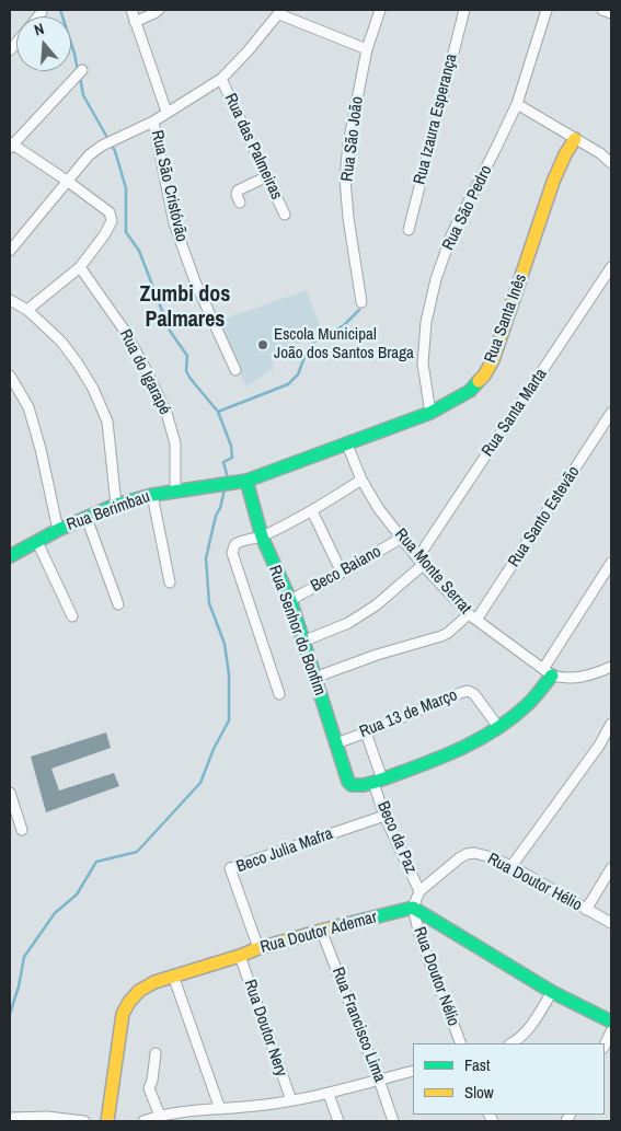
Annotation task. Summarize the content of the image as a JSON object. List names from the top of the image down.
{
  "streets": {
    "street": [
      "Rua Izaura Esperança",
      "Rua São João",
      "Rua das Palmeiras",
      "Rua São Cristóvão",
      "Rua São Pedro",
      "Rua Santa Inês",
      "Rua do Igarapé",
      "Rua Santa Marta",
      "Rua Berimbau",
      "Rua Santo Estevão",
      "Beco Baiano",
      "Rua Monte Serrat",
      "Rua Senhor do Bonfim",
      "Rua 13 de Março",
      "Beco da Paz",
      "Beco Julia Mafra",
      "Rua Doutor Hélio",
      "Rua Doutor Ademar",
      "Rua Doutor Nélio",
      "Rua Francisco Lima",
      "Rua Doutor Nery"
    ]
  },
  "crossings": [
    ["Rua São Pedro", "Rua Santa Inês"],
    ["Rua Santa Inês", "Rua Berimbau"],
    ["Rua Santa Inês", "Rua Monte Serrat"],
    ["Rua Santa Inês", "Rua Senhor do Bonfim"],
    ["Rua do Igarapé", "Rua Berimbau"],
    ["Rua Santa Marta", "Rua Monte Serrat"],
    ["Rua Santa Marta", "Rua Senhor do Bonfim"],
    ["Rua Berimbau", "Rua Senhor do Bonfim"],
    ["Rua Santo Estevão", "Rua Monte Serrat"],
    ["Rua Santo Estevão", "Rua Senhor do Bonfim"],
    ["Beco Baiano", "Rua Monte Serrat"],
    ["Beco Baiano", "Rua Senhor do Bonfim"],
    ["Rua Senhor do Bonfim", "Rua 13 de Março"],
    ["Rua Senhor do Bonfim", "Beco da Paz"],
    ["Rua 13 de Março", "Beco da Paz"],
    ["Beco da Paz", "Beco Julia Mafra"],
    ["Beco da Paz", "Rua Doutor Hélio"],
    ["Beco Julia Mafra", "Rua Doutor Ademar"],
    ["Rua Doutor Hélio", "Rua Doutor Ademar"],
    ["Rua Doutor Hélio", "Rua Doutor Nélio"],
    ["Rua Doutor Ademar", "Rua Doutor Nélio"],
    ["Rua Doutor Ademar", "Rua Francisco Lima"],
    ["Rua Doutor Ademar", "Rua Doutor Nery"]
  ],
  "districts": ["Zumbi dos Palmares"],
  "places": ["Escola Municipal João dos Santos Braga"],
  "legend": ["Fast", "Slow"],
  "north": "top"
}
